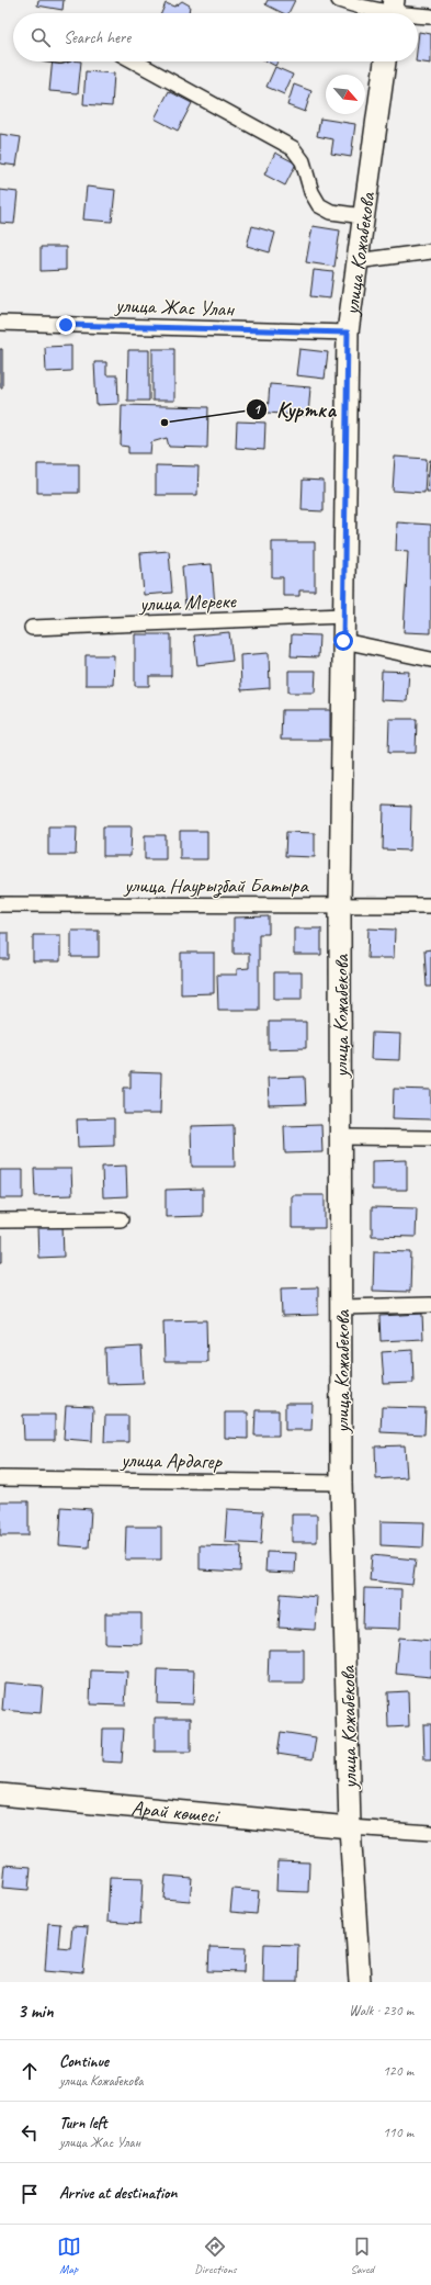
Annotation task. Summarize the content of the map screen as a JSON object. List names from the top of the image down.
{
  "streets": {
    "main road": ["улица Кожабекова", "Арай көшесі"],
    "street": [
      "улица Жас Улан",
      "улица Мереке",
      "улица Наурызбай Батыра",
      "улица Ардагер"
    ]
  },
  "crossings": [
    ["улица Кожабекова", "улица Жас Улан"],
    ["улица Кожабекова", "улица Мереке"],
    ["улица Кожабекова", "улица Наурызбай Батыра"],
    ["улица Кожабекова", "улица Ардагер"],
    ["улица Кожабекова", "Арай көшесі"]
  ],
  "places": ["Куртка"],
  "north": "bottom right",
  "page": {
    "search": "Search here",
    "heading": ["3 min", "Walk · 230 m"],
    "list": [
      ["Continue", "улица Кожабекова", "120 m"],
      ["Turn left", "улица Жас Улан", "110 m"],
      "Arrive at destination"
    ],
    "nav": ["Map", "Directions", "Saved"]
  }
}
